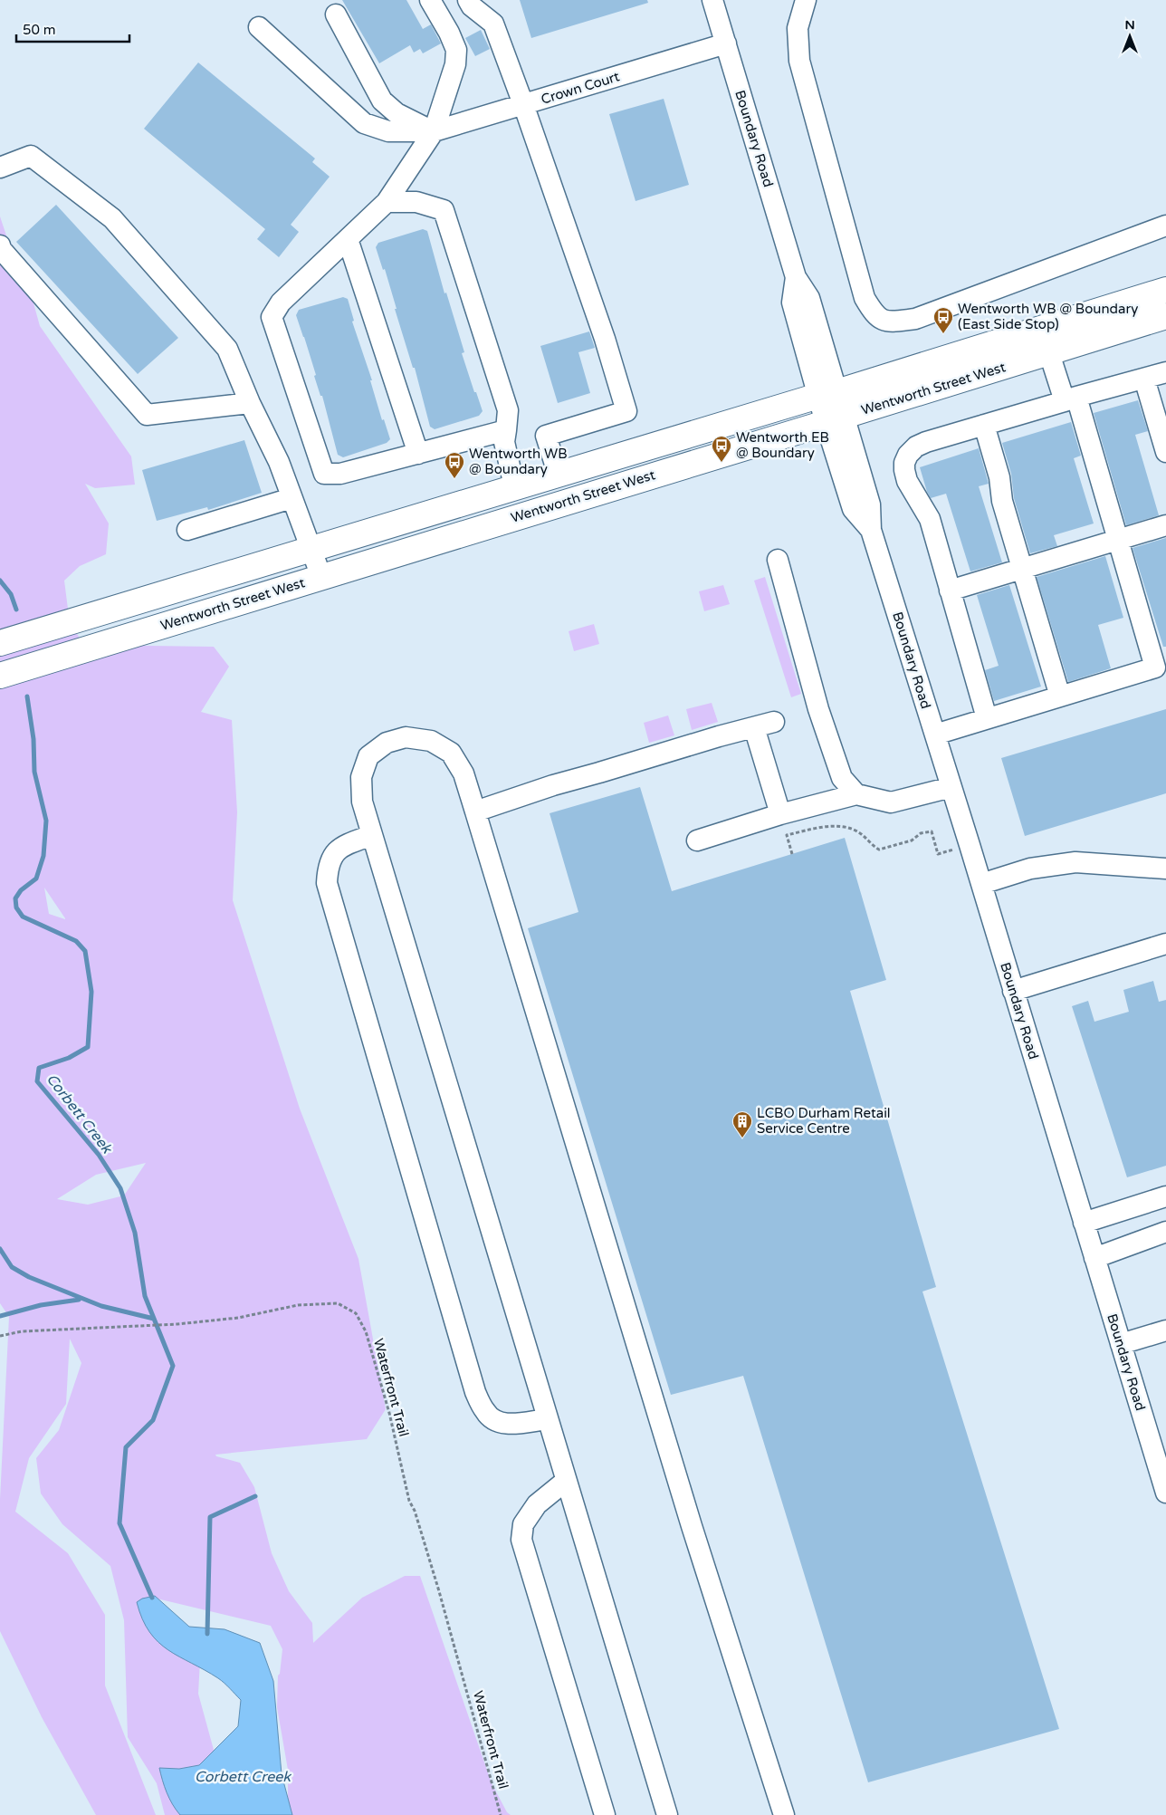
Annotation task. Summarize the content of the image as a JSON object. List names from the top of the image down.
{
  "streets": {
    "main road": ["Wentworth Street West"],
    "street": ["Crown Court", "Boundary Road"],
    "path": ["Waterfront Trail"]
  },
  "crossings": [
    ["Crown Court", "Boundary Road"],
    ["Boundary Road", "Wentworth Street West"]
  ],
  "water": ["Corbett Creek"],
  "places": {
    "bus stop": ["Wentworth WB @ Boundary (East Side Stop)", "Wentworth EB @ Boundary", "Wentworth WB @ Boundary"],
    "building": ["LCBO Durham Retail Service Centre"]
  },
  "scale_bar": "50 m",
  "north": "top"
}
